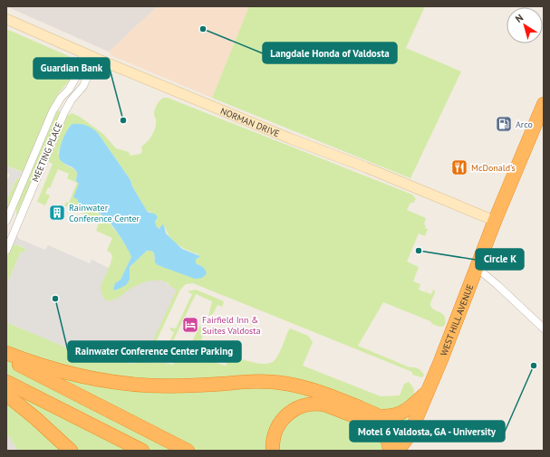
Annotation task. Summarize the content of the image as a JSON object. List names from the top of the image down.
{
  "streets": {
    "highway": ["WEST HILL AVENUE"],
    "street": ["NORMAN DRIVE", "MEETING PLACE"]
  },
  "crossings": [
    ["NORMAN DRIVE", "MEETING PLACE"],
    ["NORMAN DRIVE", "WEST HILL AVENUE"]
  ],
  "places": {
    "other": [
      "Langdale Honda of Valdosta",
      "Guardian Bank",
      "Circle K",
      "Rainwater Conference Center Parking",
      "Motel 6 Valdosta, GA - University"
    ],
    "fuel station": ["Arco"],
    "restaurant": ["McDonald's"],
    "building": ["Rainwater Conference Center"],
    "hotel": ["Fairfield Inn & Suites Valdosta"]
  },
  "north": "top left"
}
